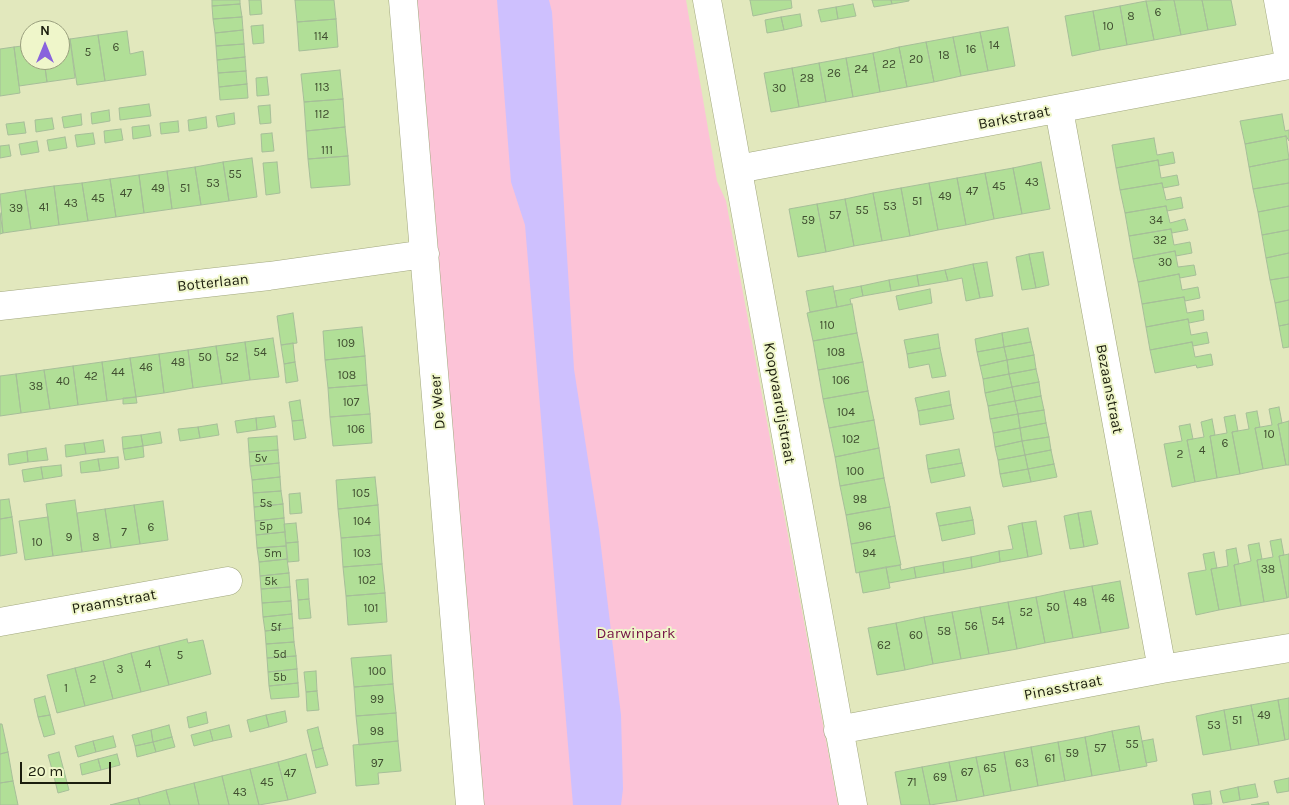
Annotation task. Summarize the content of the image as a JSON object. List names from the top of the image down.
{
  "streets": {
    "street": [
      "Barkstraat",
      "Botterlaan",
      "Bezaanstraat",
      "De Weer",
      "Koopvaardijstraat",
      "Praamstraat",
      "Pinasstraat"
    ]
  },
  "crossings": [
    ["Barkstraat", "Bezaanstraat"],
    ["Barkstraat", "Koopvaardijstraat"],
    ["Botterlaan", "De Weer"],
    ["Bezaanstraat", "Pinasstraat"],
    ["Koopvaardijstraat", "Pinasstraat"]
  ],
  "parks": ["Darwinpark"],
  "house_numbers": [
    "6",
    "8",
    "10",
    "114",
    "14",
    "6",
    "16",
    "5",
    "18",
    "20",
    "22",
    "24",
    "26",
    "28",
    "113",
    "30",
    "112",
    "111",
    "55",
    "43",
    "53",
    "45",
    "49",
    "51",
    "47",
    "47",
    "49",
    "45",
    "51",
    "43",
    "53",
    "41",
    "39",
    "55",
    "57",
    "59",
    "34",
    "32",
    "30",
    "110",
    "109",
    "54",
    "108",
    "50",
    "52",
    "48",
    "46",
    "44",
    "108",
    "42",
    "106",
    "40",
    "38",
    "107",
    "104",
    "106",
    "10",
    "102",
    "6",
    "4",
    "2",
    "5v",
    "100",
    "105",
    "98",
    "5s",
    "104",
    "5p",
    "96",
    "6",
    "7",
    "9",
    "8",
    "10",
    "5m",
    "103",
    "94",
    "38",
    "102",
    "5k",
    "46",
    "48",
    "50",
    "101",
    "52",
    "54",
    "56",
    "5f",
    "58",
    "60",
    "62",
    "5d",
    "5",
    "4",
    "3",
    "100",
    "5b",
    "2",
    "1",
    "99",
    "49",
    "51",
    "53",
    "98",
    "55",
    "57",
    "59",
    "61",
    "97",
    "63",
    "65",
    "67",
    "47",
    "69",
    "45",
    "71",
    "43"
  ],
  "scale_bar": "20 m",
  "north": "top"
}
